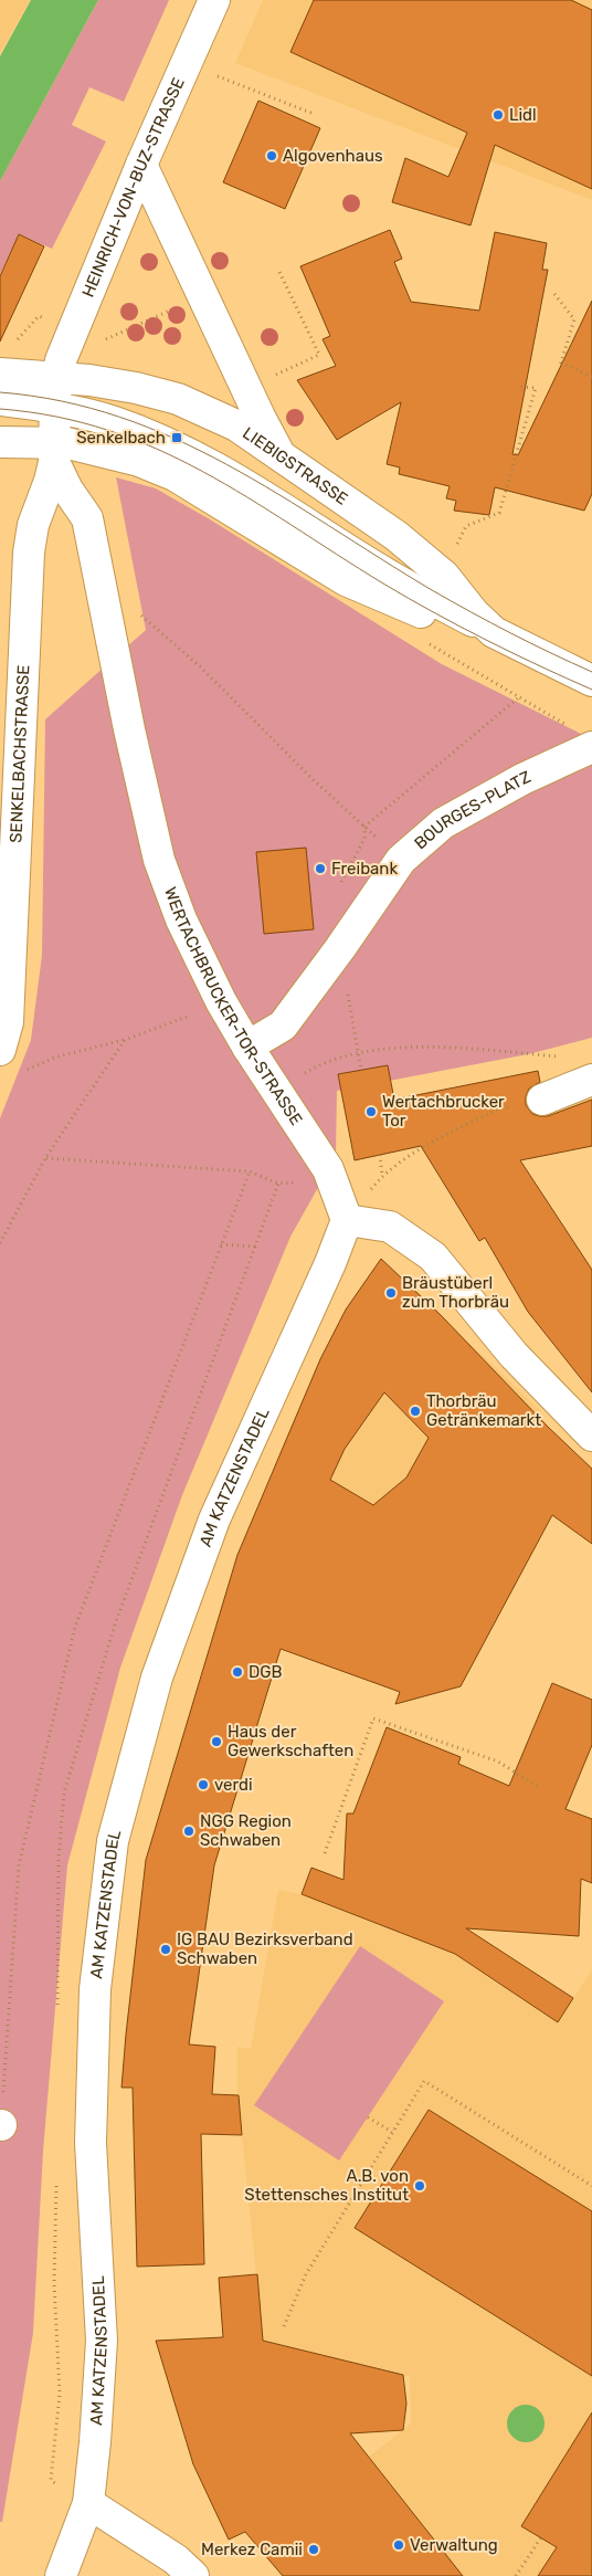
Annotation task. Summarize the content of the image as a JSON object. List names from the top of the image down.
{
  "streets": {
    "street": [
      "HEINRICH-VON-BUZ-STRASSE",
      "LIEBIGSTRASSE",
      "SENKELBACHSTRASSE",
      "BOURGES-PLATZ",
      "WERTACHBRUCKER-TOR-STRASSE",
      "AM KATZENSTADEL"
    ]
  },
  "crossings": [
    ["HEINRICH-VON-BUZ-STRASSE", "LIEBIGSTRASSE"],
    ["HEINRICH-VON-BUZ-STRASSE", "WERTACHBRUCKER-TOR-STRASSE"],
    ["LIEBIGSTRASSE", "WERTACHBRUCKER-TOR-STRASSE"],
    ["SENKELBACHSTRASSE", "WERTACHBRUCKER-TOR-STRASSE"],
    ["BOURGES-PLATZ", "WERTACHBRUCKER-TOR-STRASSE"],
    ["WERTACHBRUCKER-TOR-STRASSE", "AM KATZENSTADEL"]
  ],
  "places": {
    "other": [
      "Lidl",
      "Algovenhaus",
      "Freibank",
      "Wertachbrucker Tor",
      "Bräustüberl zum Thorbräu",
      "Thorbräu Getränkemarkt",
      "DGB",
      "Haus der Gewerkschaften",
      "verdi",
      "NGG Region Schwaben",
      "IG BAU Bezirksverband Schwaben",
      "A.B. von Stettensches Institut",
      "Verwaltung",
      "Merkez Camii"
    ],
    "transit": ["Senkelbach"]
  }
}
